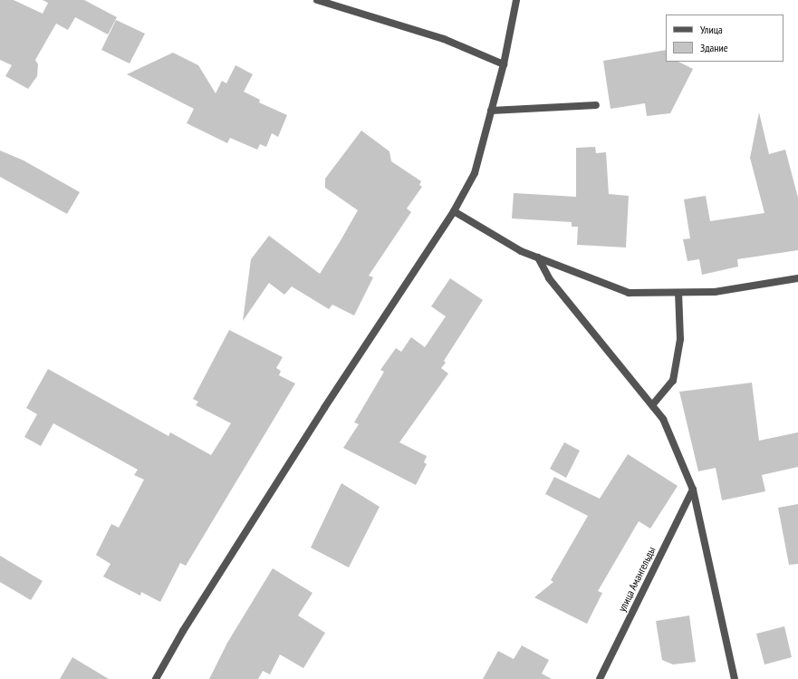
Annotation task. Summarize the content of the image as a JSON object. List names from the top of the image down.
{
  "streets": {
    "street": ["улица Амангельды"]
  },
  "legend": ["Улица", "Здание"]
}
